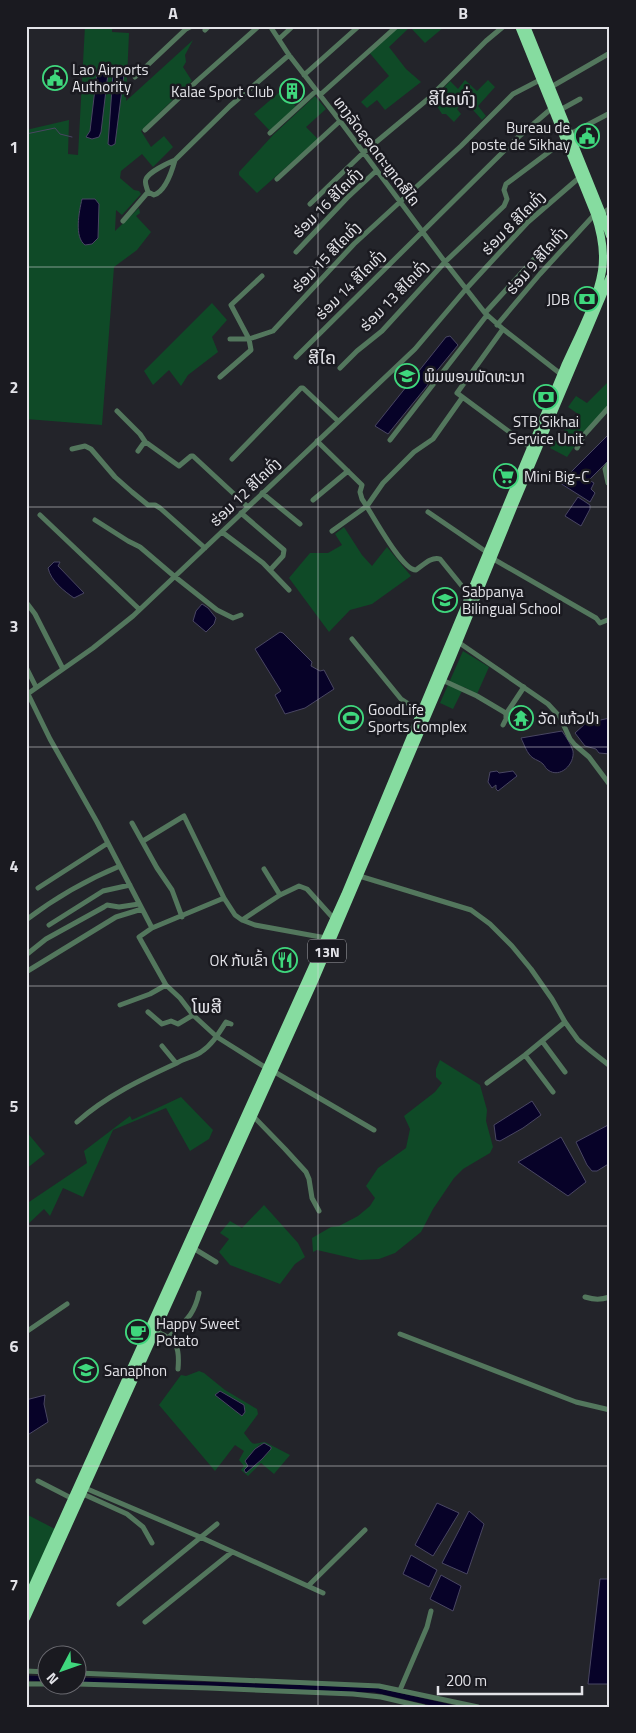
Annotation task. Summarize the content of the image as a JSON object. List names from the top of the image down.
{
  "streets": {
    "highway": ["13N"],
    "street": [
      "ທາງລັດຊອດຕະຫຼາດສີໄຄ",
      "ຮ່ອມ 16 ສີໄຄທົ່ງ",
      "ຮ່ອມ 8 ສີໄຄທົ່ງ",
      "ຮ່ອມ 15 ສີໄຄທົ່ງ",
      "ຮ່ອມ 9 ສີໄຄທົ່ງ",
      "ຮ່ອມ 14 ສີໄຄທົ່ງ",
      "ຮ່ອມ 13 ສີໄຄທົ່ງ",
      "ຮ່ອມ 12 ສີໄຄທົ່ງ"
    ]
  },
  "crossings": [
    ["ທາງລັດຊອດຕະຫຼາດສີໄຄ", "ຮ່ອມ 16 ສີໄຄທົ່ງ"],
    ["ທາງລັດຊອດຕະຫຼາດສີໄຄ", "ຮ່ອມ 8 ສີໄຄທົ່ງ"],
    ["ທາງລັດຊອດຕະຫຼາດສີໄຄ", "ຮ່ອມ 15 ສີໄຄທົ່ງ"],
    ["ທາງລັດຊອດຕະຫຼາດສີໄຄ", "ຮ່ອມ 9 ສີໄຄທົ່ງ"],
    ["ທາງລັດຊອດຕະຫຼາດສີໄຄ", "ຮ່ອມ 14 ສີໄຄທົ່ງ"],
    ["ທາງລັດຊອດຕະຫຼາດສີໄຄ", "ຮ່ອມ 13 ສີໄຄທົ່ງ"],
    ["ທາງລັດຊອດຕະຫຼາດສີໄຄ", "ຮ່ອມ 12 ສີໄຄທົ່ງ"],
    ["ທາງລັດຊອດຕະຫຼາດສີໄຄ", "13N"],
    ["ຮ່ອມ 8 ສີໄຄທົ່ງ", "ຮ່ອມ 12 ສີໄຄທົ່ງ"],
    ["ຮ່ອມ 8 ສີໄຄທົ່ງ", "13N"],
    ["ຮ່ອມ 15 ສີໄຄທົ່ງ", "13N"],
    ["ຮ່ອມ 9 ສີໄຄທົ່ງ", "13N"],
    ["ຮ່ອມ 14 ສີໄຄທົ່ງ", "13N"],
    ["ຮ່ອມ 13 ສີໄຄທົ່ງ", "13N"]
  ],
  "districts": ["ສີໄຄທົ່ງ", "ສີໄຄ", "ໂພສີ"],
  "places": {
    "public building": ["Lao Airports Authority", "Bureau de poste de Sikhay"],
    "building": ["Kalae Sport Club"],
    "bank": ["JDB", "STB Sikhai Service Unit"],
    "school or university": ["ພິມພອນພັດທະນາ", "Sabpanya Bilingual School", "Sanaphon"],
    "supermarket": ["Mini Big-C"],
    "sports": ["GoodLife Sports Complex"],
    "temple": ["ວັດ ແກ້ວປ່າ"],
    "restaurant": ["OK ກັບເຂົ້າ"],
    "cafe": ["Happy Sweet Potato"]
  },
  "scale_bar": "200 m",
  "north": "bottom left",
  "grid": {
    "columns": ["A", "B"],
    "rows": [
      "1",
      "2",
      "3",
      "4",
      "5",
      "6",
      "7"
    ]
  }
}
